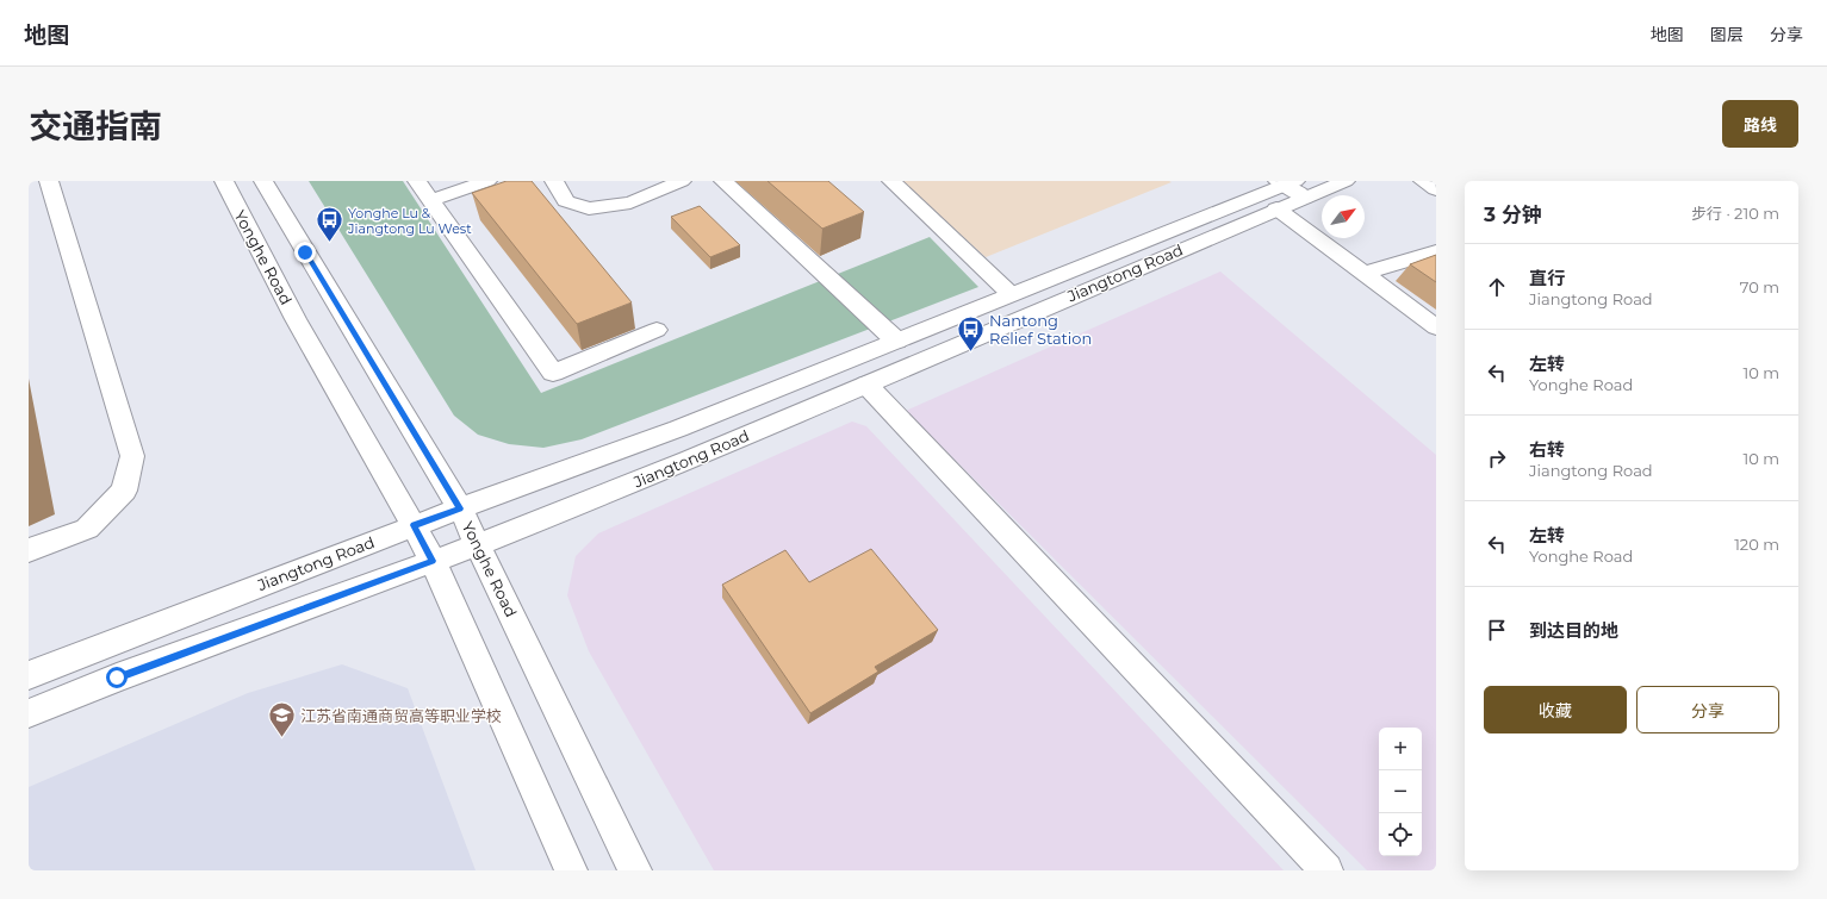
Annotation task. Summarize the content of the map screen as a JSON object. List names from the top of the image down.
{
  "streets": {
    "main road": ["Yonghe Road", "Jiangtong Road"]
  },
  "crossings": [
    ["Yonghe Road", "Jiangtong Road"]
  ],
  "places": {
    "bus stop": ["Yonghe Lu & Jiangtong Lu West", "Nantong Relief Station"],
    "school or university": ["江苏省南通商贸高等职业学校"]
  },
  "north": "top right",
  "page": {
    "header": "地图",
    "nav": ["地图", "图层", "分享"],
    "title": "交通指南",
    "buttons": [
      "路线",
      ["收藏", "分享"]
    ],
    "heading": ["3 分钟", "步行 · 210 m"],
    "list": [
      ["直行", "Jiangtong Road", "70 m"],
      ["左转", "Yonghe Road", "10 m"],
      ["右转", "Jiangtong Road", "10 m"],
      ["左转", "Yonghe Road", "120 m"],
      "到达目的地"
    ],
    "map_buttons": ["+", "−"]
  }
}
